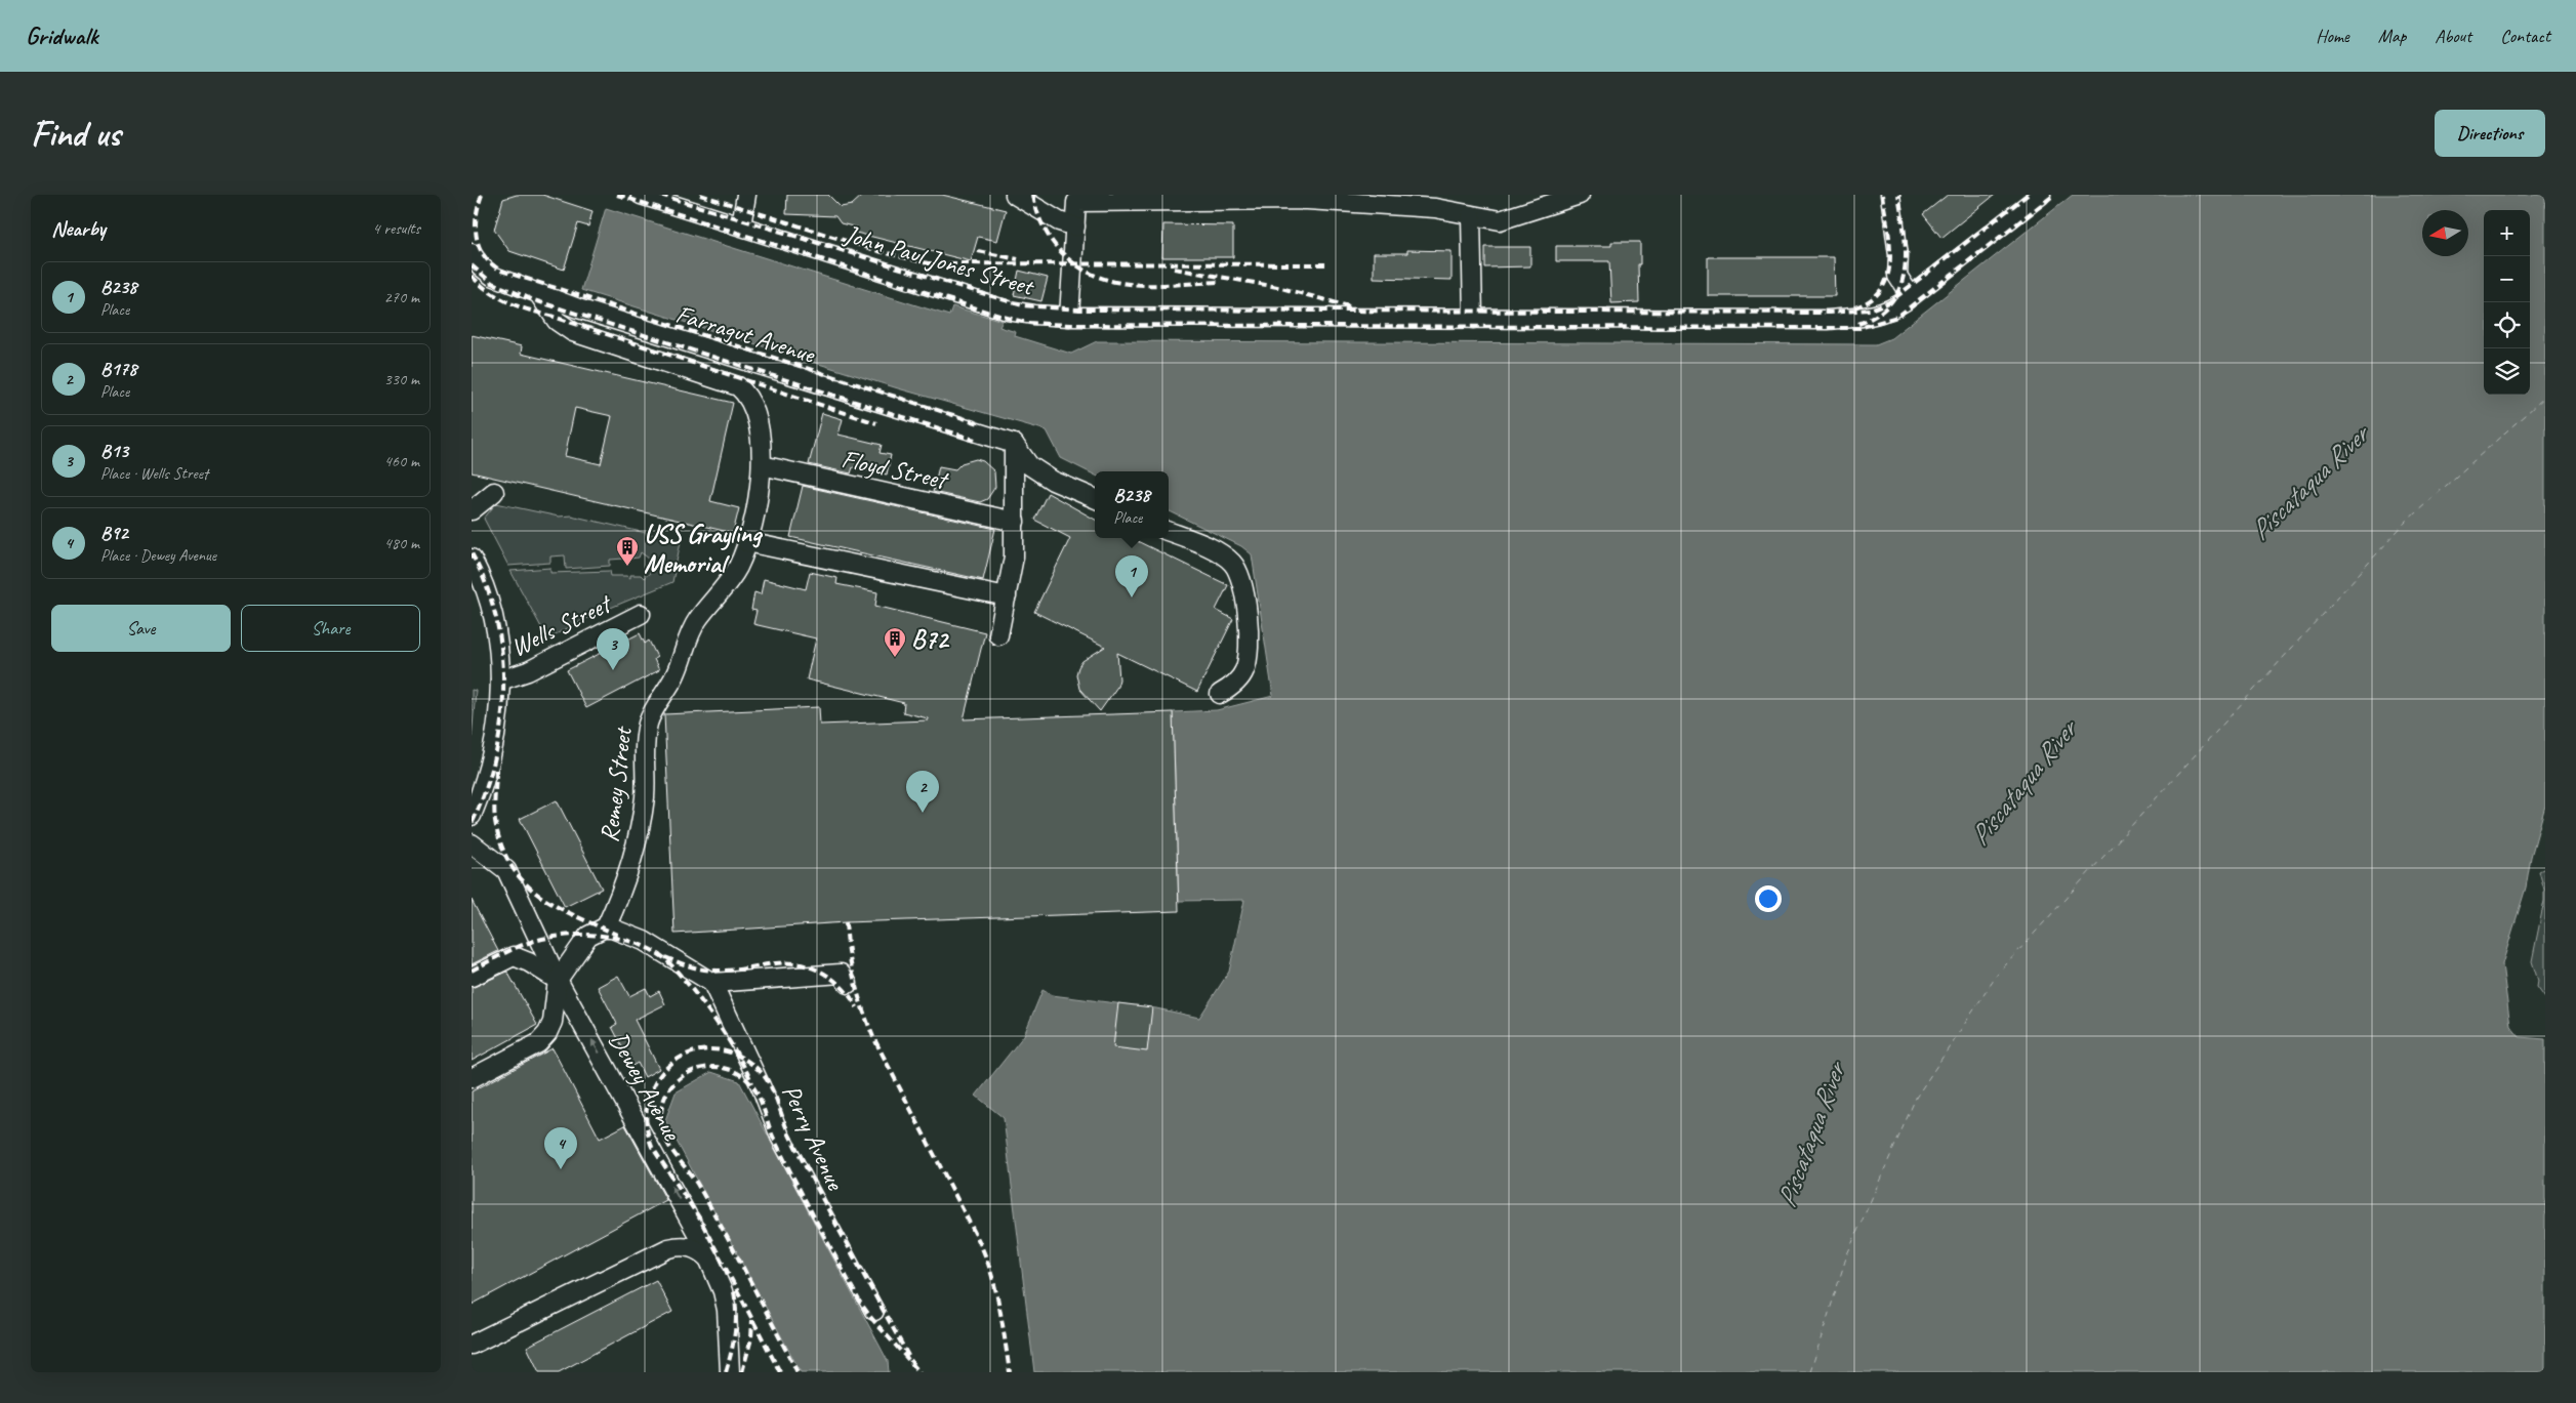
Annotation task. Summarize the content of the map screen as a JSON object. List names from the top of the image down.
{
  "streets": {
    "street": [
      "John Paul Jones Street",
      "Farragut Avenue",
      "Floyd Street",
      "Wells Street",
      "Remey Street",
      "Dewey Avenue",
      "Perry Avenue"
    ]
  },
  "crossings": [
    ["Farragut Avenue", "Remey Street"],
    ["Floyd Street", "Remey Street"]
  ],
  "one_way": ["Dewey Avenue"],
  "water": ["Piscataqua River"],
  "places": {
    "building": ["USS Grayling Memorial", "B72"]
  },
  "north": "left",
  "page": {
    "header": "Gridwalk",
    "nav": [
      "Home",
      "Map",
      "About",
      "Contact"
    ],
    "buttons": [
      "Directions",
      ["Save", "Share"]
    ],
    "title": "Find us",
    "heading": ["Nearby", "4 results"],
    "map_buttons": ["+", "−"],
    "list": [
      {
        "mark": "1",
        "name": "B238",
        "note": "Place",
        "value": "270 m"
      },
      {
        "mark": "2",
        "name": "B178",
        "note": "Place",
        "value": "330 m"
      },
      {
        "mark": "3",
        "name": "B13",
        "note": "Place · Wells Street",
        "value": "460 m"
      },
      {
        "mark": "4",
        "name": "B92",
        "note": "Place · Dewey Avenue",
        "value": "480 m"
      }
    ],
    "popup": ["B238", "Place"],
    "pins": [
      "1",
      "3",
      "2",
      "4"
    ]
  }
}
